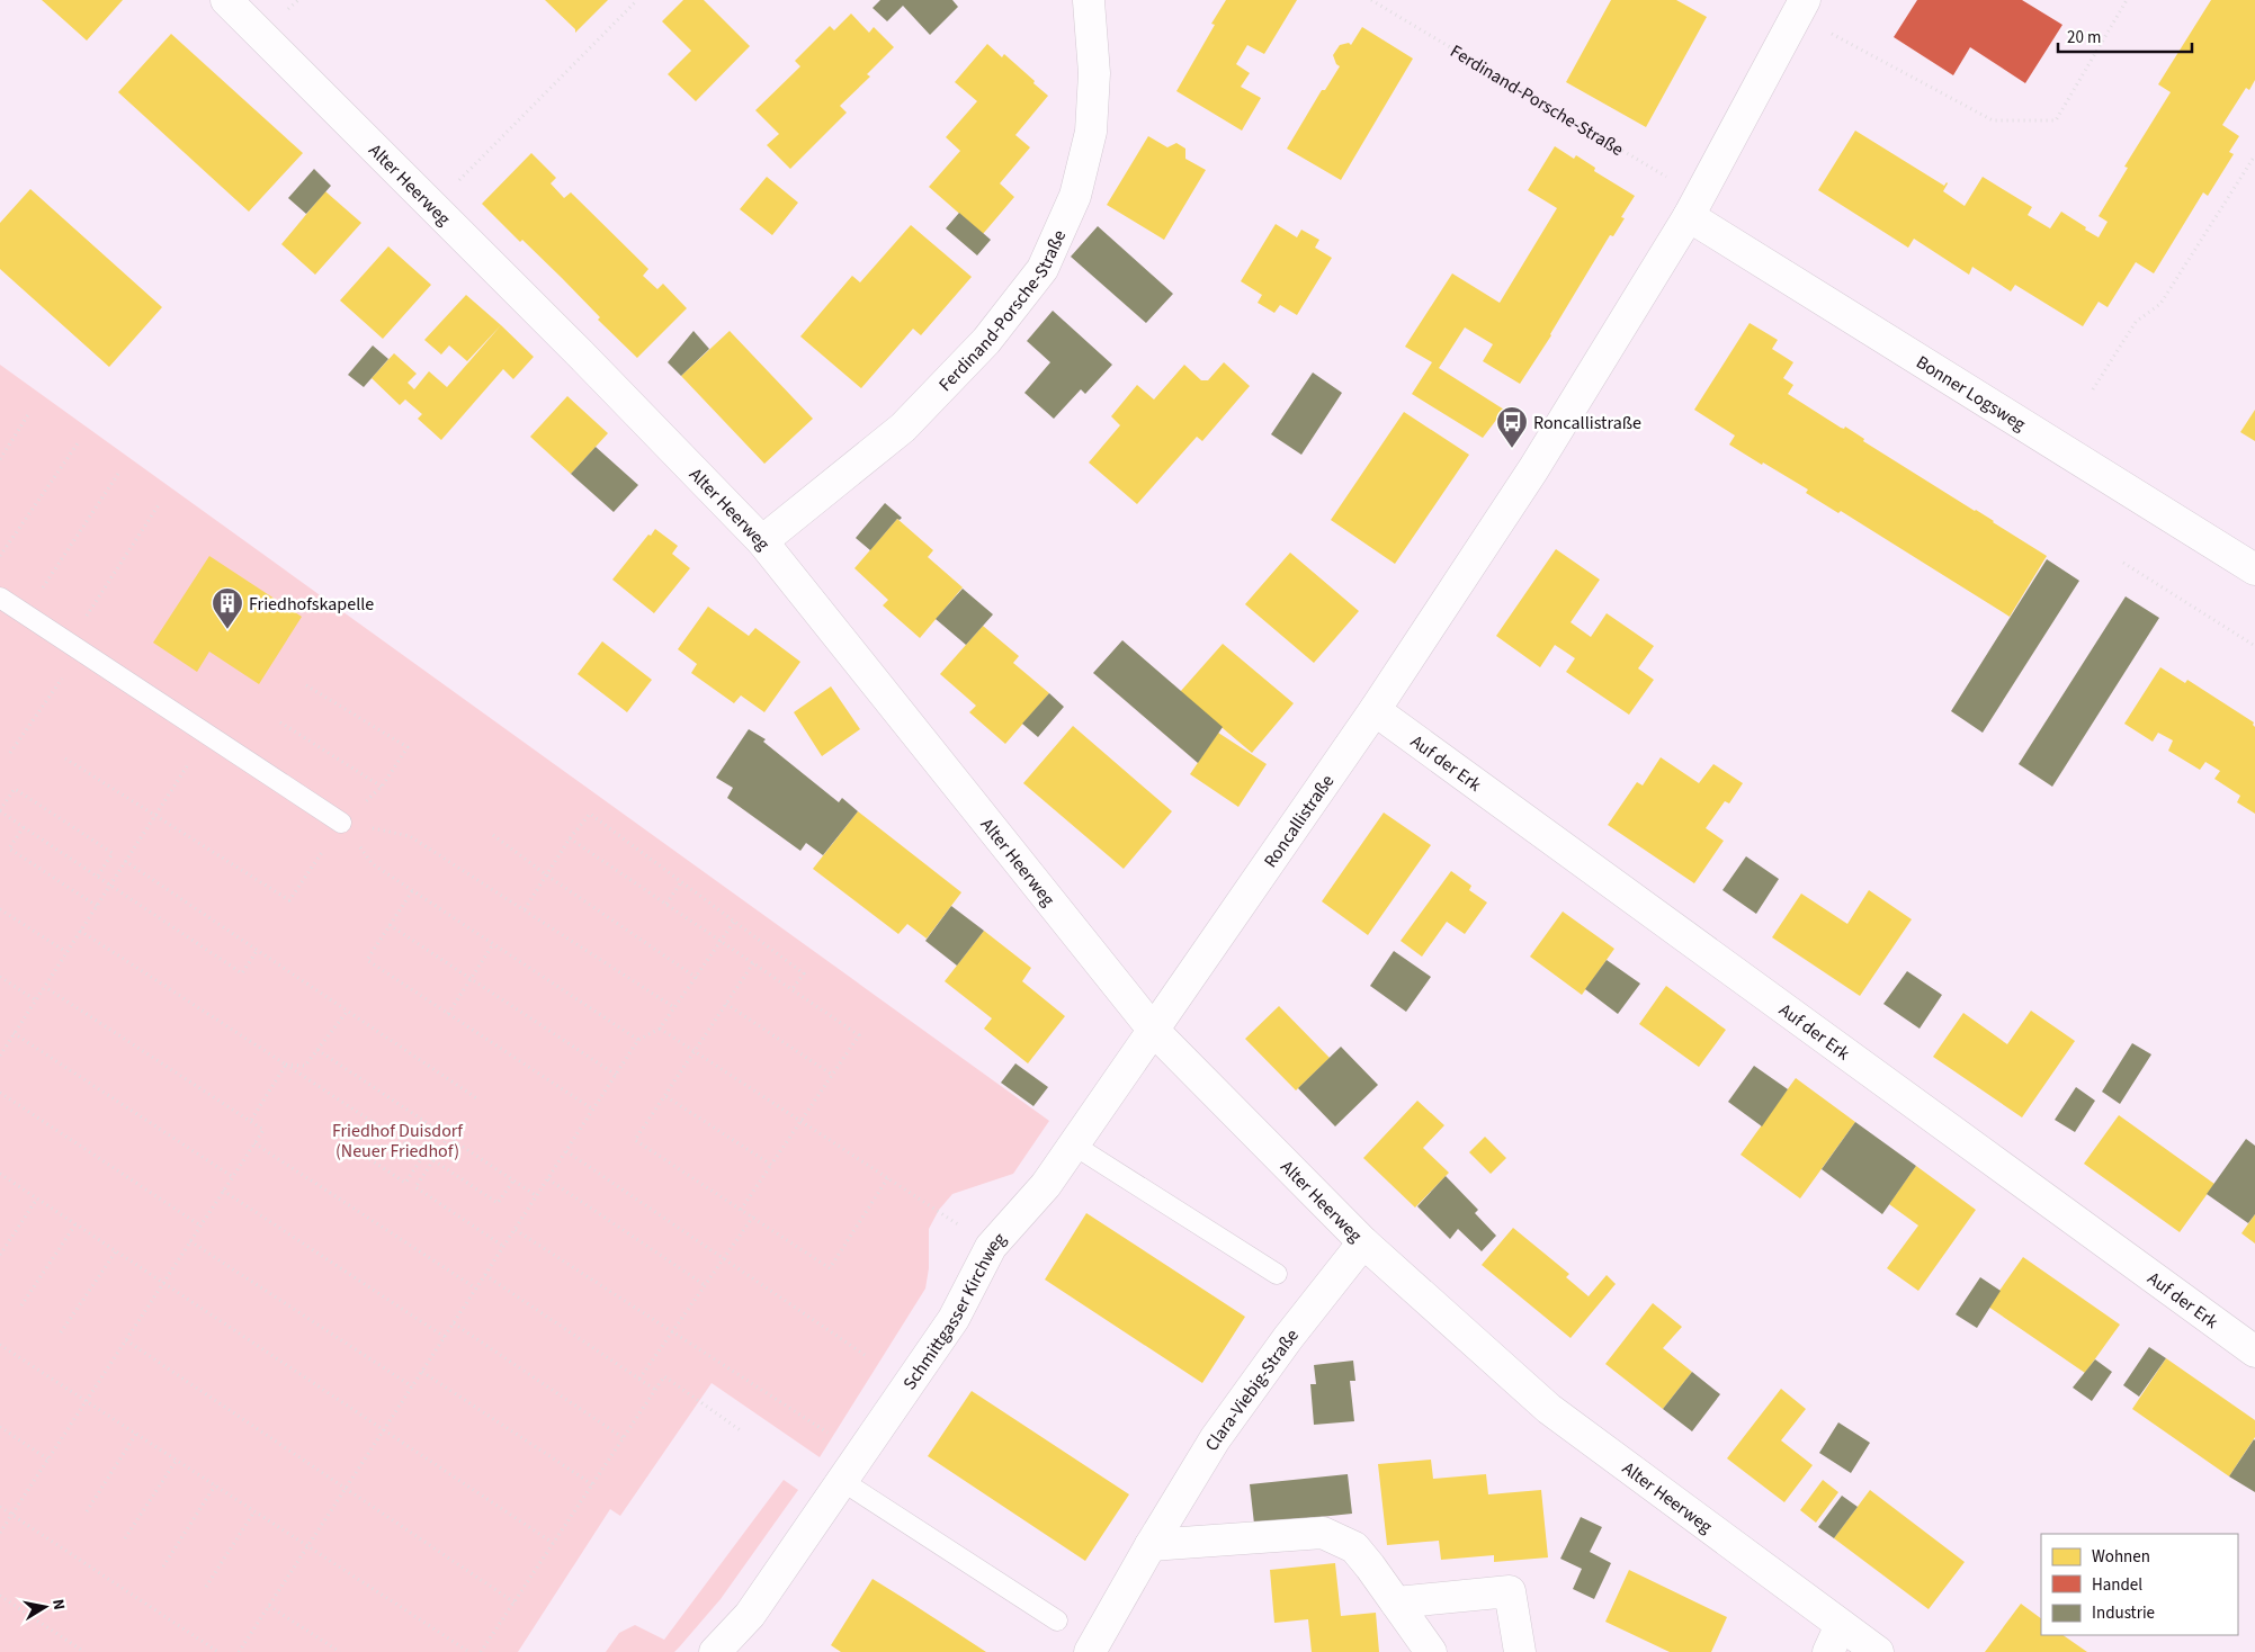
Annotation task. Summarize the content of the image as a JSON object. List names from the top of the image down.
{
  "streets": {
    "street": [
      "Ferdinand-Porsche-Straße",
      "Alter Heerweg",
      "Bonner Logsweg",
      "Auf der Erk",
      "Roncallistraße",
      "Schmittgasser Kirchweg",
      "Clara-Viebig-Straße"
    ]
  },
  "crossings": [
    ["Ferdinand-Porsche-Straße", "Alter Heerweg"],
    ["Ferdinand-Porsche-Straße", "Bonner Logsweg"],
    ["Ferdinand-Porsche-Straße", "Roncallistraße"],
    ["Alter Heerweg", "Roncallistraße"],
    ["Alter Heerweg", "Schmittgasser Kirchweg"],
    ["Alter Heerweg", "Clara-Viebig-Straße"],
    ["Bonner Logsweg", "Roncallistraße"],
    ["Auf der Erk", "Roncallistraße"],
    ["Roncallistraße", "Schmittgasser Kirchweg"]
  ],
  "parks": ["Friedhof Duisdorf (Neuer Friedhof)"],
  "places": {
    "bus stop": ["Roncallistraße"],
    "building": ["Friedhofskapelle"]
  },
  "legend": ["Wohnen", "Handel", "Industrie"],
  "scale_bar": "20 m",
  "north": "right"
}
